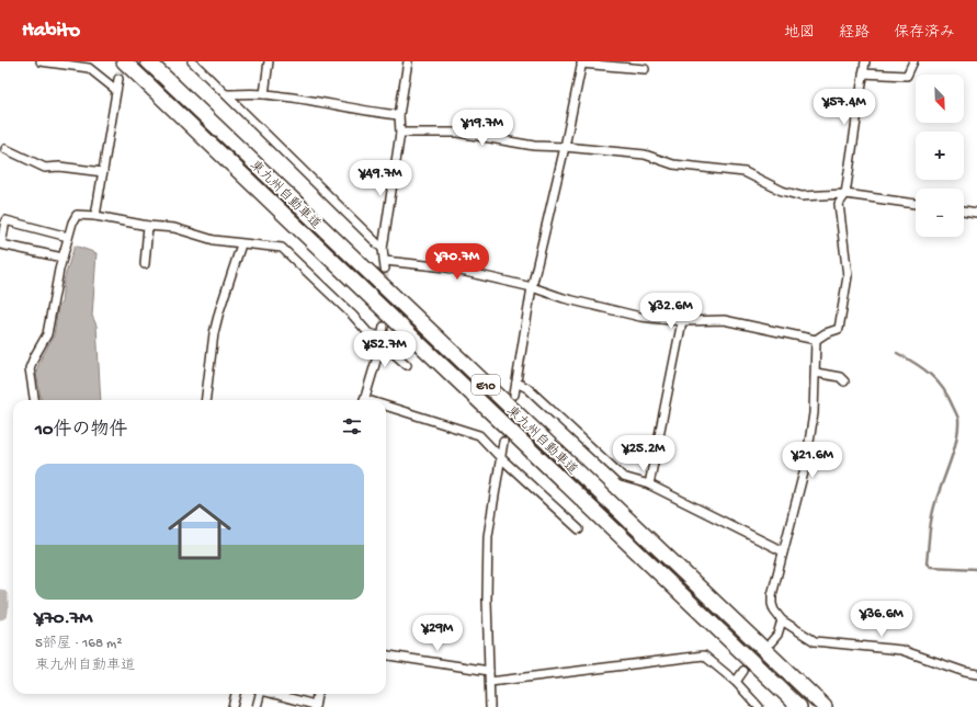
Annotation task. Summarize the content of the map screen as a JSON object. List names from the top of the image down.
{
  "streets": {
    "highway": ["東九州自動車道", "E10"]
  },
  "north": "bottom right",
  "page": {
    "header": "Habito",
    "nav": ["地図", "経路", "保存済み"],
    "map_buttons": ["+", "−"],
    "price": [
      "¥57.4M",
      "¥19.7M",
      "¥49.7M",
      "¥70.7M",
      "¥32.6M",
      "¥52.7M",
      "¥25.2M",
      "¥21.6M",
      "¥36.6M",
      "¥29M"
    ],
    "heading": "10件の物件",
    "list": [
      {
        "name": "¥70.7M",
        "note": "5部屋 · 168 m² · 東九州自動車道"
      }
    ]
  }
}
